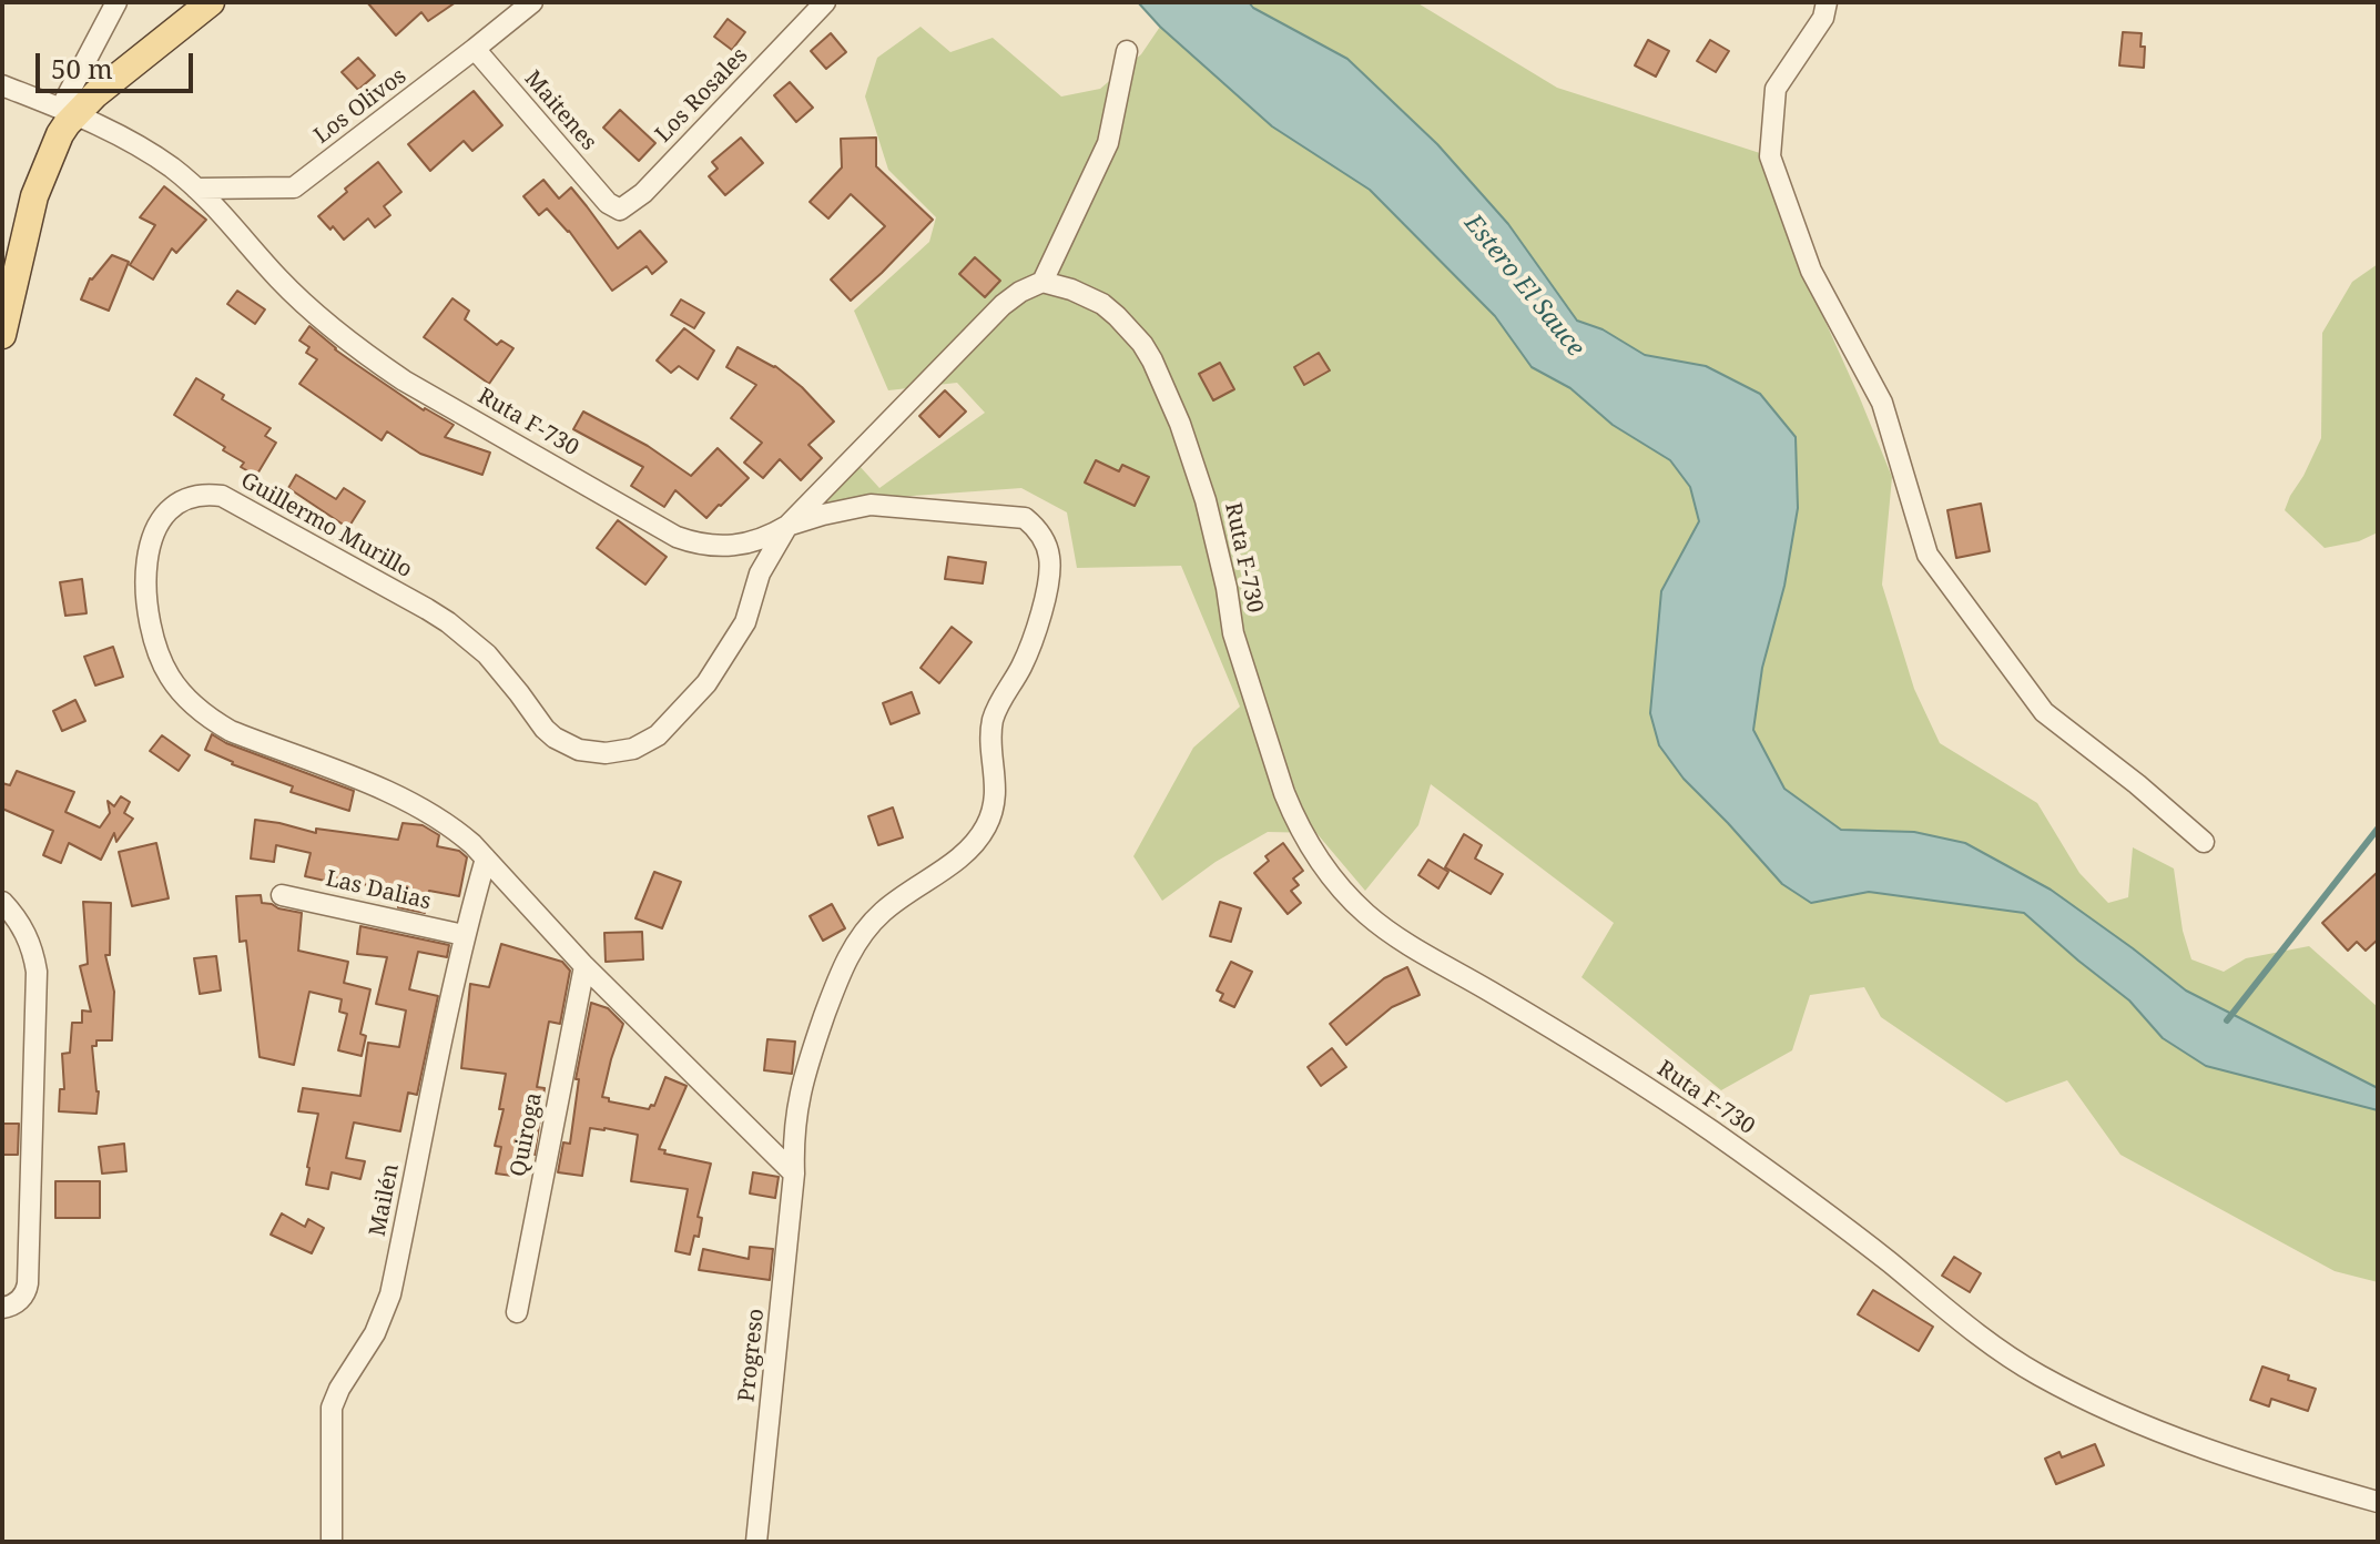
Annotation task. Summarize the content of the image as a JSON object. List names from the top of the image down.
{
  "streets": {
    "street": [
      "Los Rosales",
      "Los Olivos",
      "Maitenes",
      "Ruta F-730",
      "Guillermo Murillo",
      "Las Dalias",
      "Quiroga",
      "Mailén",
      "Progreso"
    ]
  },
  "crossings": [
    ["Los Rosales", "Maitenes"],
    ["Los Olivos", "Maitenes"],
    ["Los Olivos", "Ruta F-730"],
    ["Ruta F-730", "Guillermo Murillo"],
    ["Ruta F-730", "Progreso"],
    ["Guillermo Murillo", "Quiroga"],
    ["Guillermo Murillo", "Mailén"],
    ["Guillermo Murillo", "Progreso"],
    ["Las Dalias", "Mailén"]
  ],
  "water": ["Estero El Sauce"],
  "scale_bar": "50 m"
}
